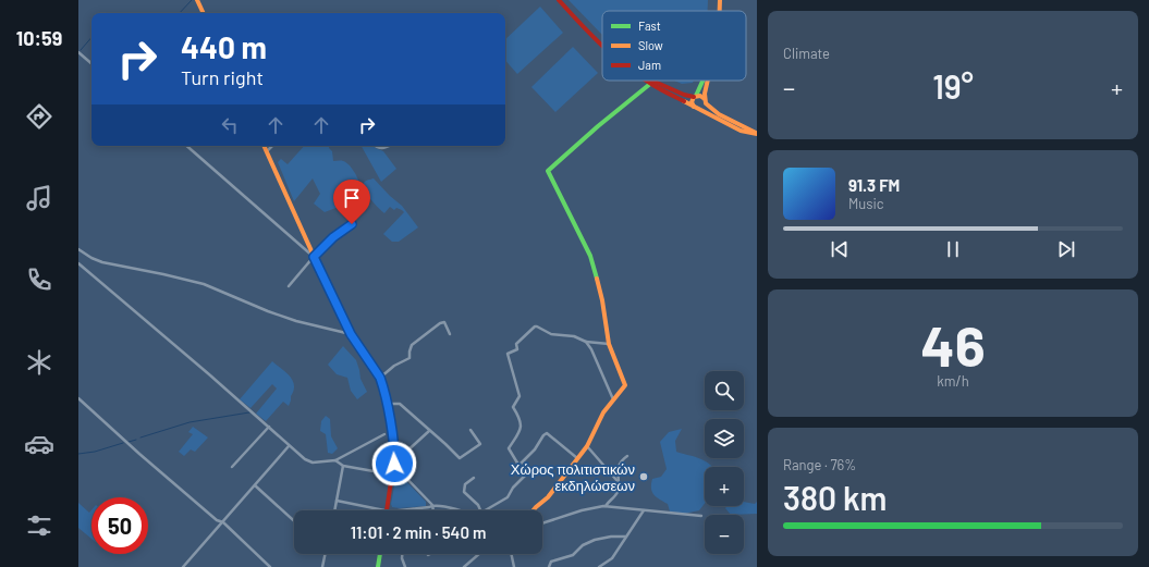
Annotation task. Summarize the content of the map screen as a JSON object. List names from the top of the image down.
{
  "places": ["Χώρος πολιτιστικών εκδηλώσεων"],
  "legend": ["Fast", "Slow", "Jam"],
  "page": {
    "tabs": "10:59",
    "tile": [
      "Climate",
      ["46", "km/h"],
      ["Range · 76%", "380 km"]
    ],
    "turn": ["440 m", "Turn right"],
    "heat": ["−", "19°", "+"],
    "song": ["91.3 FM", "Music"],
    "map_buttons": ["+", "−"],
    "limit": "50",
    "trip": "11:01 · 2 min · 540 m"
  }
}
